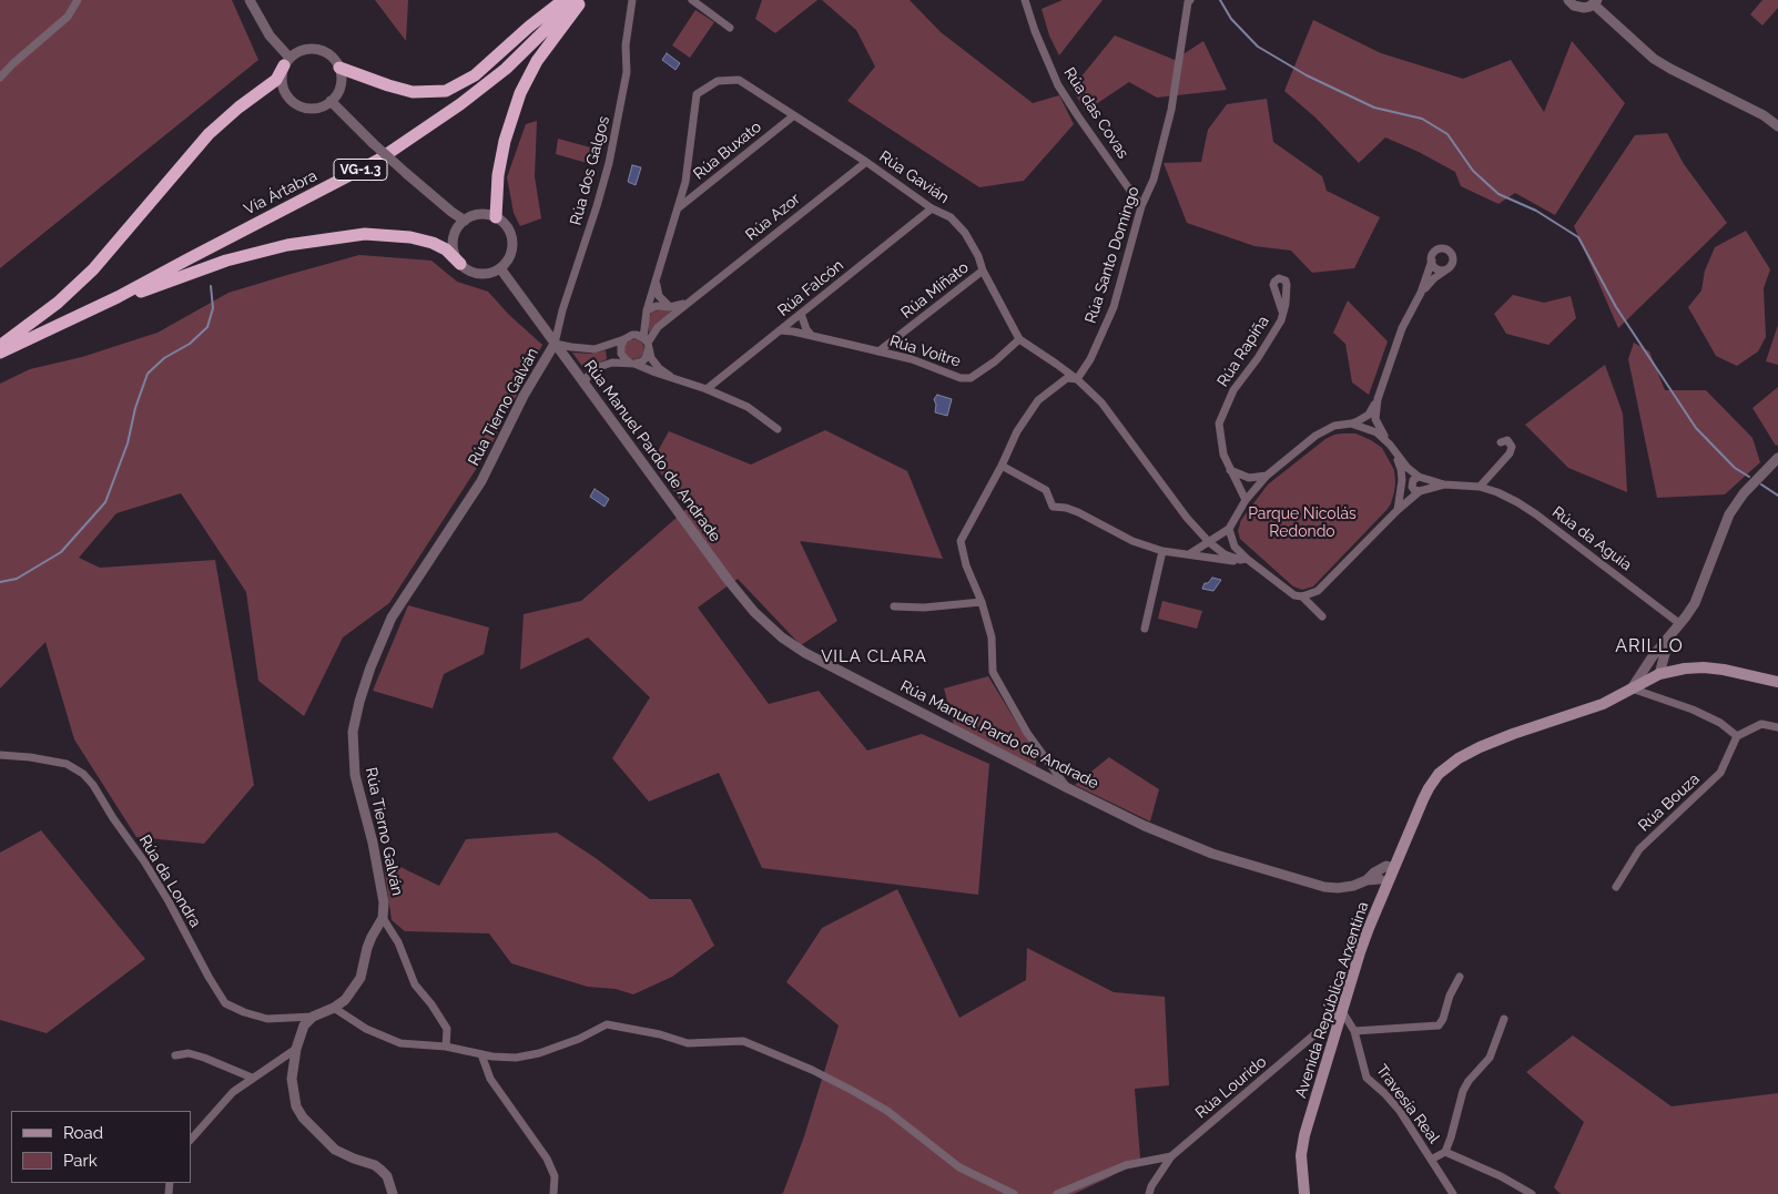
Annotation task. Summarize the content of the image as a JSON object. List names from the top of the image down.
{
  "streets": {
    "highway": ["VG-1.3", "Vía Ártabra"],
    "main road": ["Avenida República Arxentina"],
    "street": [
      "Rúa das Covas",
      "Rúa Buxato",
      "Rúa dos Galgos",
      "Rúa Gavián",
      "Rúa Azor",
      "Rúa Santo Domingo",
      "Rúa Falcón",
      "Rúa Miñato",
      "Rúa Voitre",
      "Rúa Rapiña",
      "Rúa Tierno Galván",
      "Rúa Manuel Pardo de Andrade",
      "Rúa da Aguia",
      "Rúa Bouza",
      "Rúa da Londra",
      "Rúa Lourido",
      "Travesía Real"
    ]
  },
  "crossings": [
    ["Rúa das Covas", "Rúa Santo Domingo"],
    ["Rúa Buxato", "Rúa Gavián"],
    ["Rúa dos Galgos", "Rúa Tierno Galván"],
    ["Rúa dos Galgos", "Rúa Manuel Pardo de Andrade"],
    ["Rúa Gavián", "Rúa Azor"],
    ["Rúa Gavián", "Rúa Santo Domingo"],
    ["Rúa Gavián", "Rúa Falcón"],
    ["Rúa Gavián", "Rúa Miñato"],
    ["Rúa Gavián", "Rúa Voitre"],
    ["Rúa Falcón", "Rúa Voitre"],
    ["Rúa Miñato", "Rúa Voitre"],
    ["Rúa Rapiña", "Rúa da Aguia"],
    ["Rúa Tierno Galván", "Rúa Manuel Pardo de Andrade"],
    ["Rúa Tierno Galván", "Rúa da Londra"],
    ["Rúa Manuel Pardo de Andrade", "Avenida República Arxentina"],
    ["Avenida República Arxentina", "Rúa Lourido"],
    ["Avenida República Arxentina", "Travesía Real"],
    ["Rúa Lourido", "Travesía Real"]
  ],
  "districts": ["ARILLO", "VILA CLARA"],
  "parks": ["Parque Nicolás Redondo"],
  "legend": ["Road", "Park"]
}
